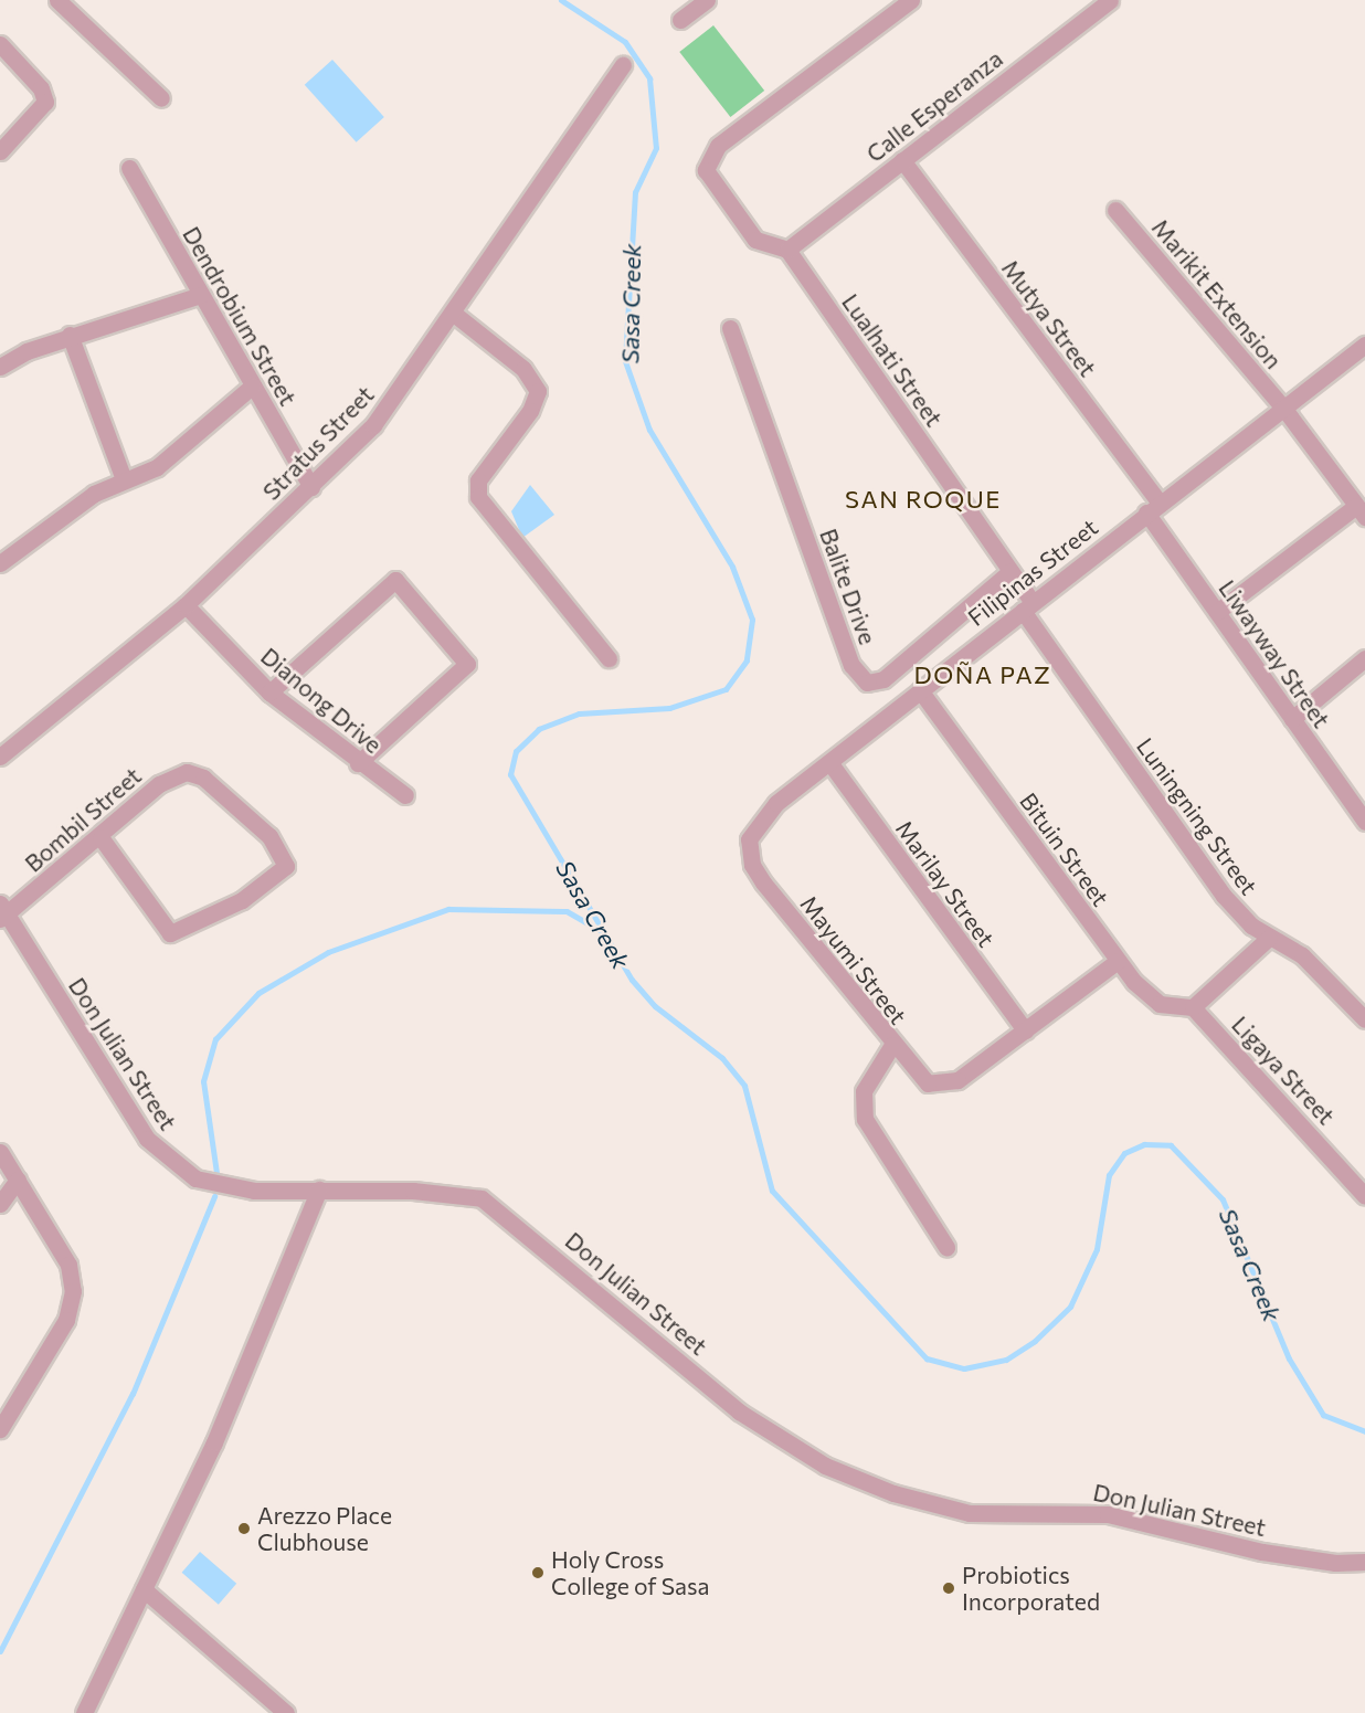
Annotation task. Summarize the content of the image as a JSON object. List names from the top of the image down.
{
  "streets": {
    "street": [
      "Calle Esperanza",
      "Marikit Extension",
      "Dendrobium Street",
      "Mutya Street",
      "Lualhati Street",
      "Stratus Street",
      "Filipinas Street",
      "Balite Drive",
      "Liwayway Street",
      "Dianong Drive",
      "Luningning Street",
      "Bombil Street",
      "Bituin Street",
      "Marilay Street",
      "Mayumi Street",
      "Don Julian Street",
      "Ligaya Street"
    ]
  },
  "crossings": [
    ["Calle Esperanza", "Mutya Street"],
    ["Calle Esperanza", "Lualhati Street"],
    ["Marikit Extension", "Filipinas Street"],
    ["Dendrobium Street", "Stratus Street"],
    ["Mutya Street", "Filipinas Street"],
    ["Mutya Street", "Liwayway Street"],
    ["Lualhati Street", "Filipinas Street"],
    ["Lualhati Street", "Balite Drive"],
    ["Lualhati Street", "Luningning Street"],
    ["Stratus Street", "Dianong Drive"],
    ["Filipinas Street", "Liwayway Street"],
    ["Filipinas Street", "Luningning Street"],
    ["Filipinas Street", "Bituin Street"],
    ["Filipinas Street", "Marilay Street"],
    ["Filipinas Street", "Mayumi Street"],
    ["Bombil Street", "Don Julian Street"],
    ["Bituin Street", "Ligaya Street"],
    ["Marilay Street", "Mayumi Street"]
  ],
  "districts": ["SAN ROQUE", "DOÑA PAZ"],
  "water": ["Sasa Creek"],
  "places": ["Arezzo Place Clubhouse", "Holy Cross College of Sasa", "Probiotics Incorporated"]
}
